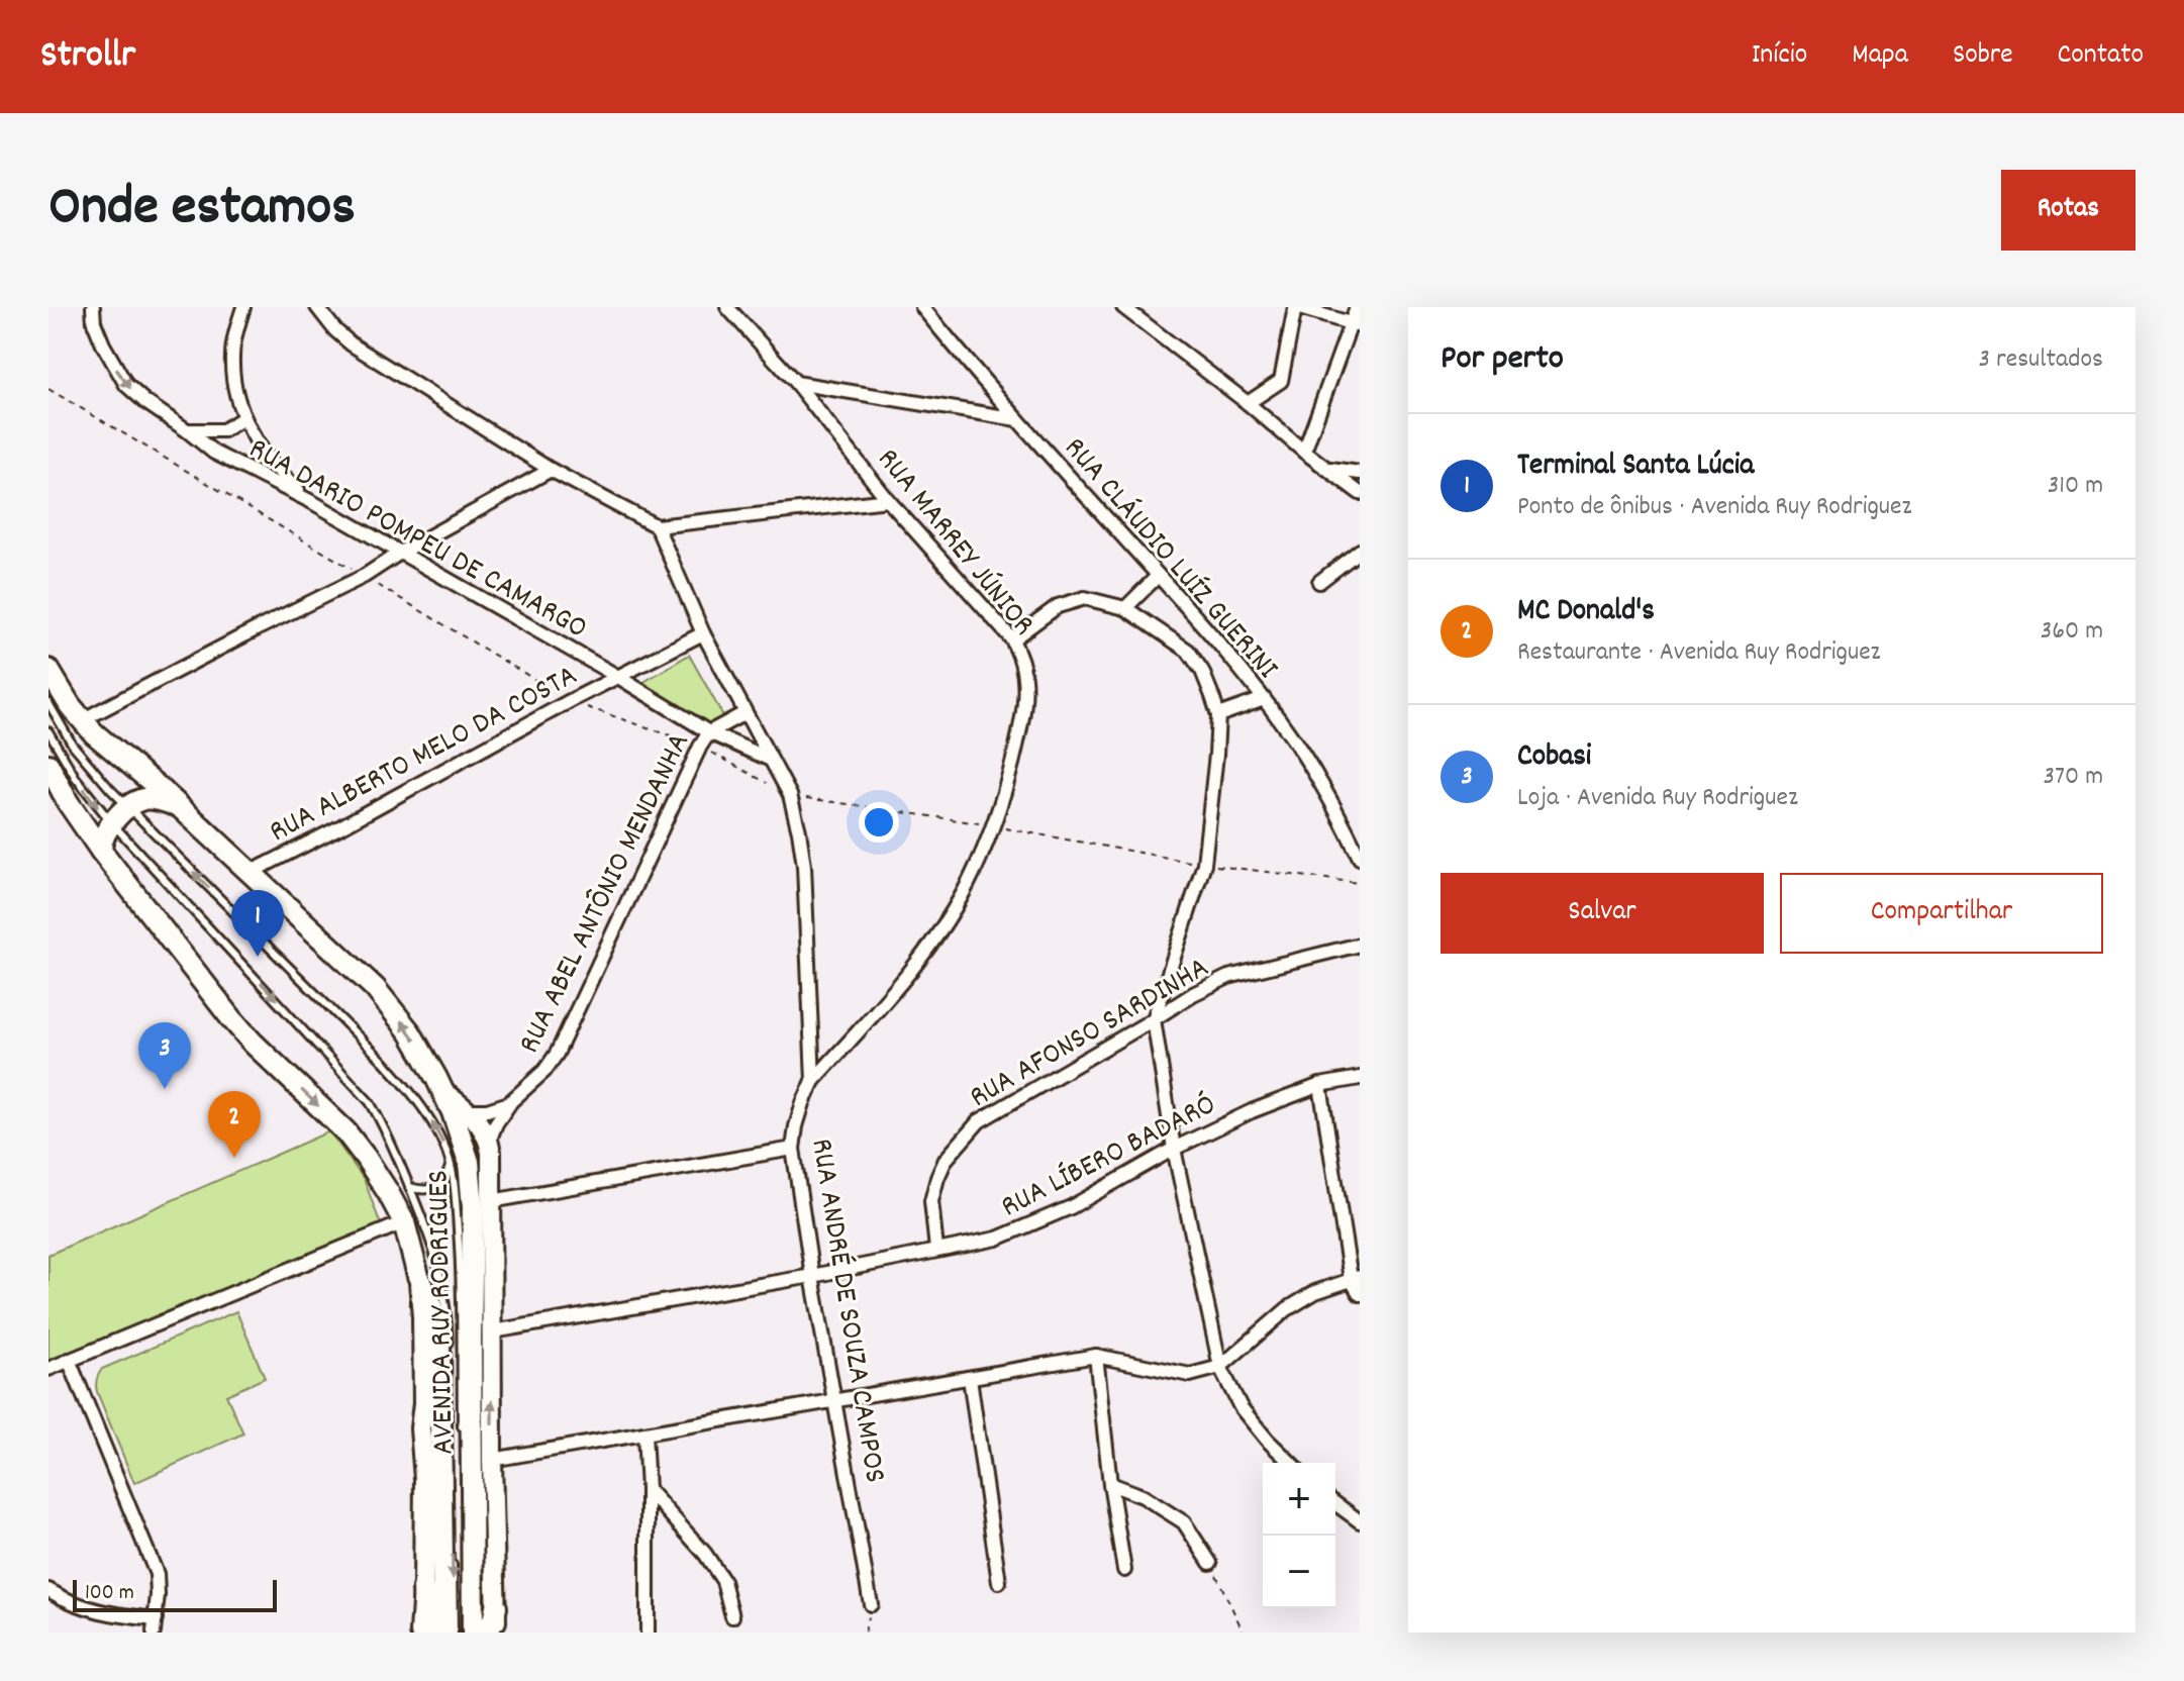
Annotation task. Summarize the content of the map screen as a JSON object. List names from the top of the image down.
{
  "streets": {
    "main road": ["AVENIDA RUY RODRIGUES"],
    "street": [
      "RUA DARIO POMPEU DE CAMARGO",
      "RUA MARREY JÚNIOR",
      "RUA CLÁUDIO LUÍZ GUERINI",
      "RUA ALBERTO MELO DA COSTA",
      "RUA ABEL ANTÔNIO MENDANHA",
      "RUA AFONSO SARDINHA",
      "RUA LÍBERO BADARÓ",
      "RUA ANDRÉ DE SOUZA CAMPOS"
    ]
  },
  "crossings": [
    ["RUA DARIO POMPEU DE CAMARGO", "RUA ALBERTO MELO DA COSTA"],
    ["RUA DARIO POMPEU DE CAMARGO", "RUA ABEL ANTÔNIO MENDANHA"],
    ["RUA DARIO POMPEU DE CAMARGO", "RUA ANDRÉ DE SOUZA CAMPOS"],
    ["RUA MARREY JÚNIOR", "RUA ANDRÉ DE SOUZA CAMPOS"],
    ["RUA ALBERTO MELO DA COSTA", "RUA ANDRÉ DE SOUZA CAMPOS"],
    ["RUA ALBERTO MELO DA COSTA", "AVENIDA RUY RODRIGUES"],
    ["RUA ABEL ANTÔNIO MENDANHA", "RUA ANDRÉ DE SOUZA CAMPOS"],
    ["RUA AFONSO SARDINHA", "RUA LÍBERO BADARÓ"],
    ["RUA LÍBERO BADARÓ", "RUA ANDRÉ DE SOUZA CAMPOS"]
  ],
  "scale_bar": "100 m",
  "page": {
    "header": "Strollr",
    "nav": [
      "Início",
      "Mapa",
      "Sobre",
      "Contato"
    ],
    "title": "Onde estamos",
    "buttons": [
      "Rotas",
      ["Salvar", "Compartilhar"]
    ],
    "heading": ["Por perto", "3 resultados"],
    "list": [
      {
        "mark": "1",
        "name": "Terminal Santa Lúcia",
        "note": "Ponto de ônibus · Avenida Ruy Rodriguez",
        "value": "310 m"
      },
      {
        "mark": "2",
        "name": "MC Donald's",
        "note": "Restaurante · Avenida Ruy Rodriguez",
        "value": "360 m"
      },
      {
        "mark": "3",
        "name": "Cobasi",
        "note": "Loja · Avenida Ruy Rodriguez",
        "value": "370 m"
      }
    ],
    "pins": ["1", "3", "2"],
    "map_buttons": ["+", "−"],
    "scale": "100 m"
  }
}
